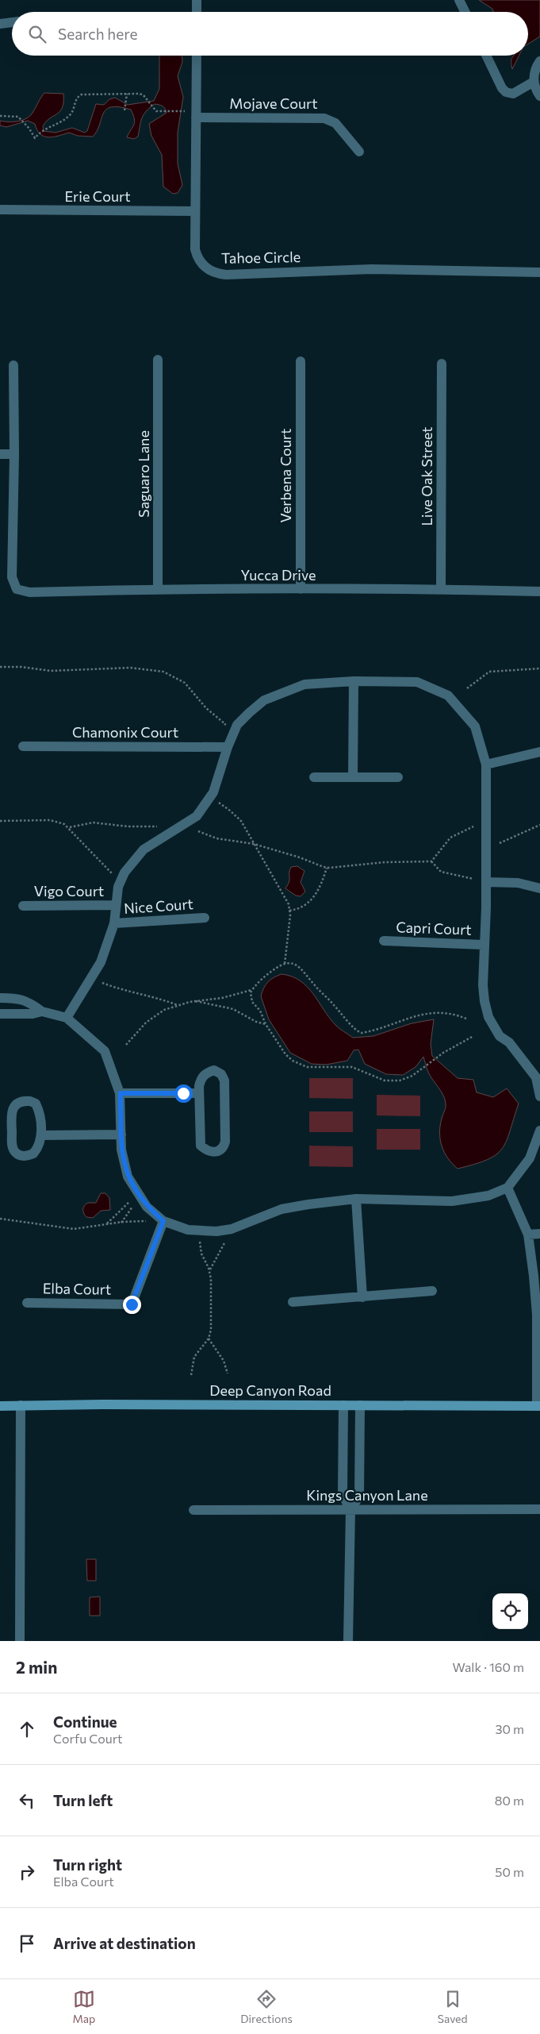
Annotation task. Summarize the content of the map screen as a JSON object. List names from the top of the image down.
{
  "streets": {
    "street": [
      "Mojave Court",
      "Erie Court",
      "Tahoe Circle",
      "Saguaro Lane",
      "Verbena Court",
      "Live Oak Street",
      "Yucca Drive",
      "Chamonix Court",
      "Vigo Court",
      "Nice Court",
      "Capri Court",
      "Elba Court",
      "Deep Canyon Road",
      "Kings Canyon Lane"
    ]
  },
  "crossings": [
    ["Mojave Court", "Tahoe Circle"],
    ["Erie Court", "Tahoe Circle"],
    ["Saguaro Lane", "Yucca Drive"],
    ["Verbena Court", "Yucca Drive"],
    ["Live Oak Street", "Yucca Drive"]
  ],
  "page": {
    "search": "Search here",
    "heading": ["2 min", "Walk · 160 m"],
    "list": [
      ["Continue", "Corfu Court", "30 m"],
      ["Turn left", "80 m"],
      ["Turn right", "Elba Court", "50 m"],
      "Arrive at destination"
    ],
    "nav": ["Map", "Directions", "Saved"]
  }
}
